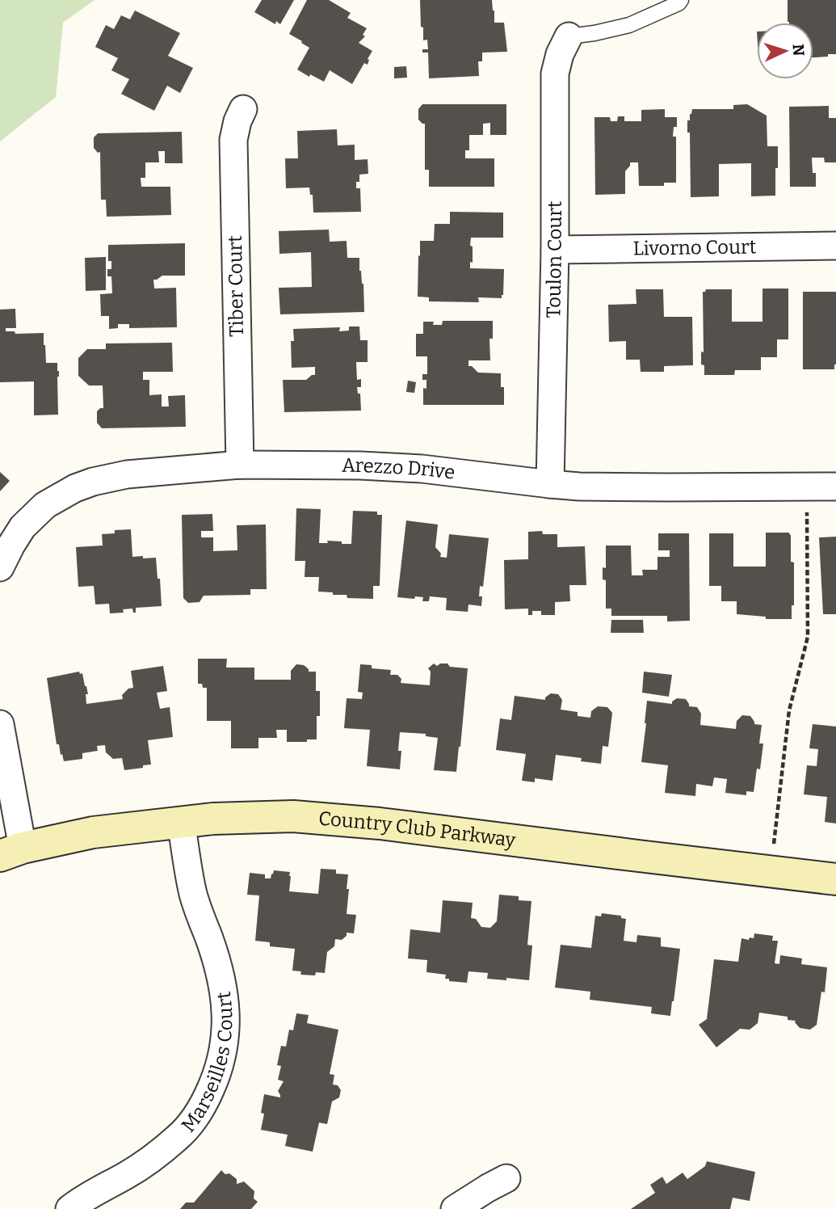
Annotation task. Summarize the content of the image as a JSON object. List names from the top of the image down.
{
  "streets": {
    "street": [
      "Livorno Court",
      "Toulon Court",
      "Tiber Court",
      "Arezzo Drive",
      "Country Club Parkway",
      "Marseilles Court"
    ]
  },
  "crossings": [
    ["Livorno Court", "Toulon Court"],
    ["Toulon Court", "Arezzo Drive"],
    ["Tiber Court", "Arezzo Drive"],
    ["Country Club Parkway", "Marseilles Court"]
  ],
  "north": "right"
}
